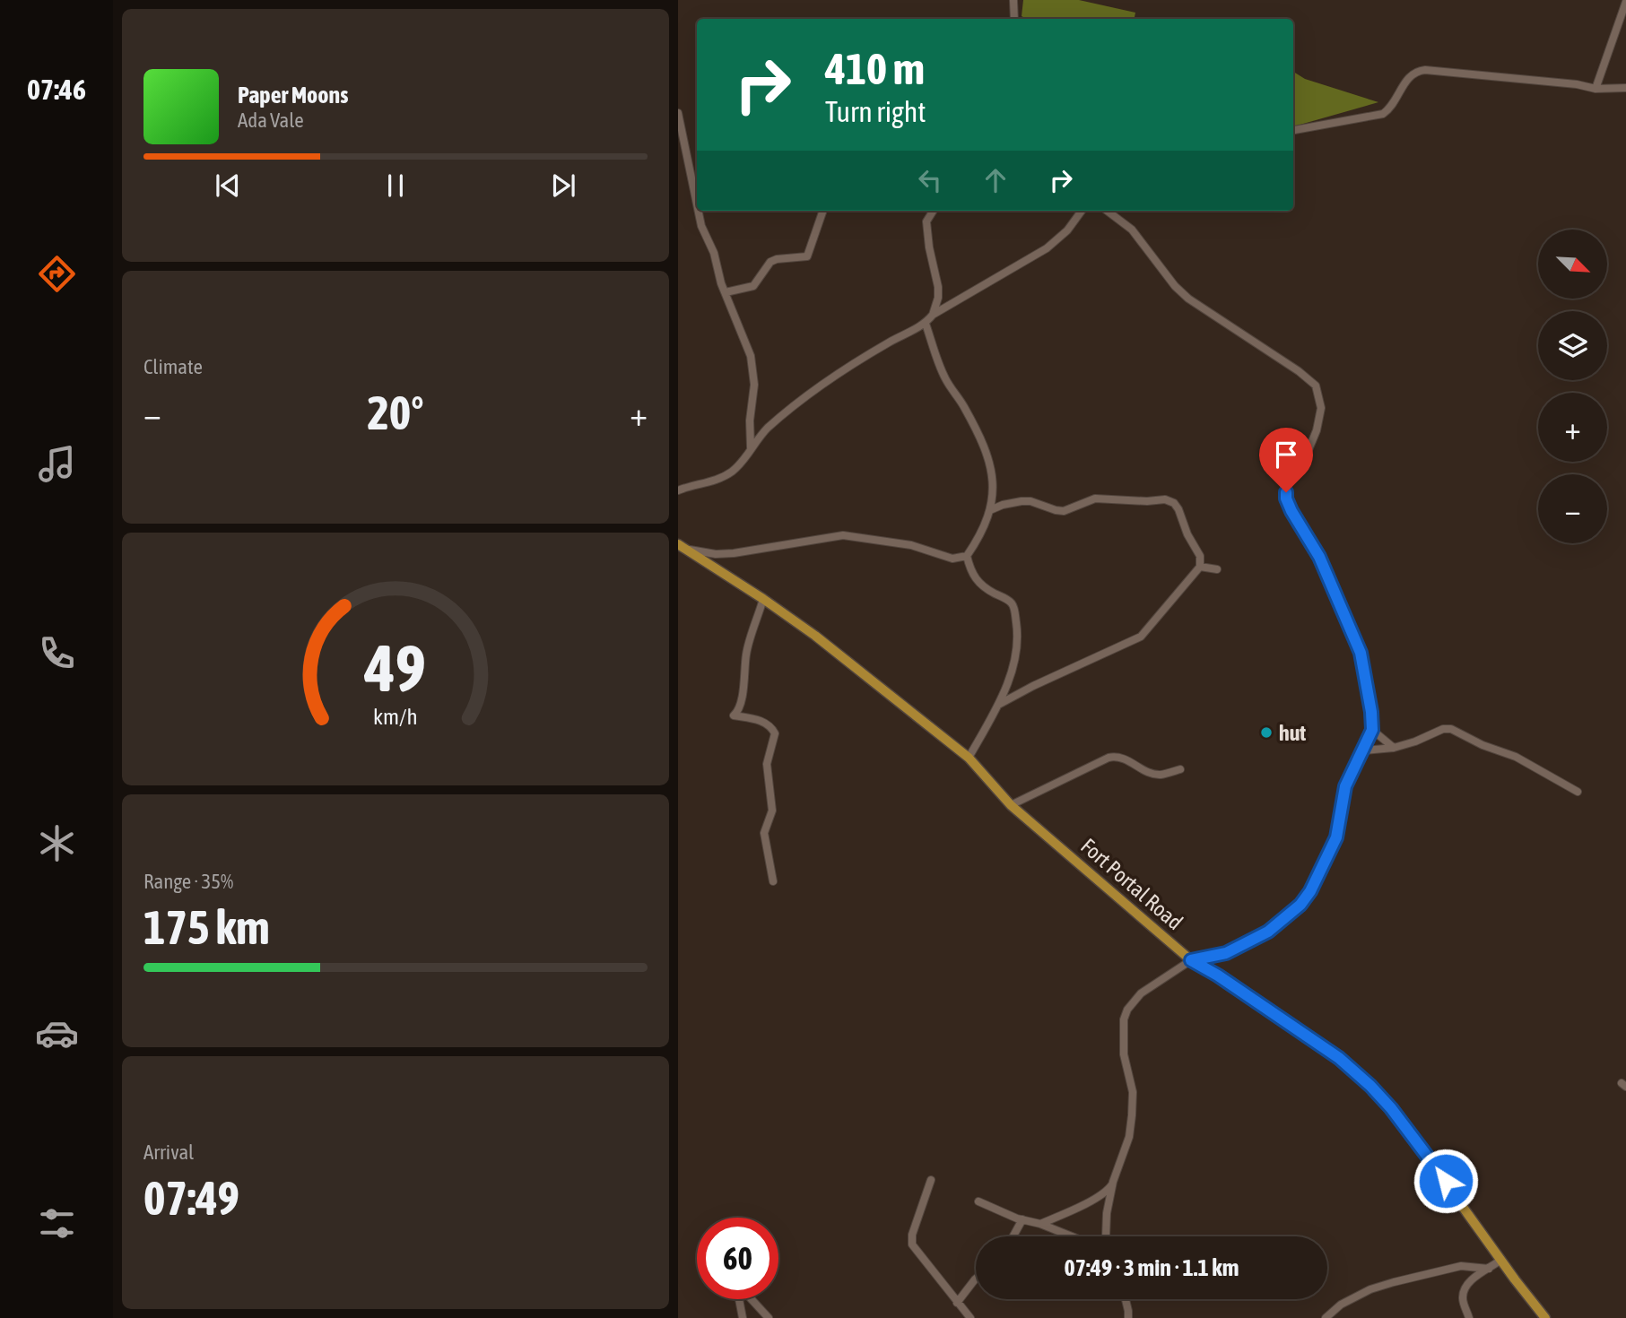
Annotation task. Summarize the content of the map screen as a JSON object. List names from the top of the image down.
{
  "streets": {
    "main road": ["Fort Portal Road"]
  },
  "places": ["hut"],
  "north": "bottom right",
  "page": {
    "tabs": "07:46",
    "turn": ["410 m", "Turn right"],
    "song": ["Paper Moons", "Ada Vale"],
    "map_buttons": ["+", "−"],
    "tile": [
      "Climate",
      ["Range · 35%", "175 km"],
      ["Arrival", "07:49"]
    ],
    "heat": ["−", "20°", "+"],
    "limit": "60",
    "trip": "07:49 · 3 min · 1.1 km",
    "gauge": ["49", "km/h"]
  }
}
